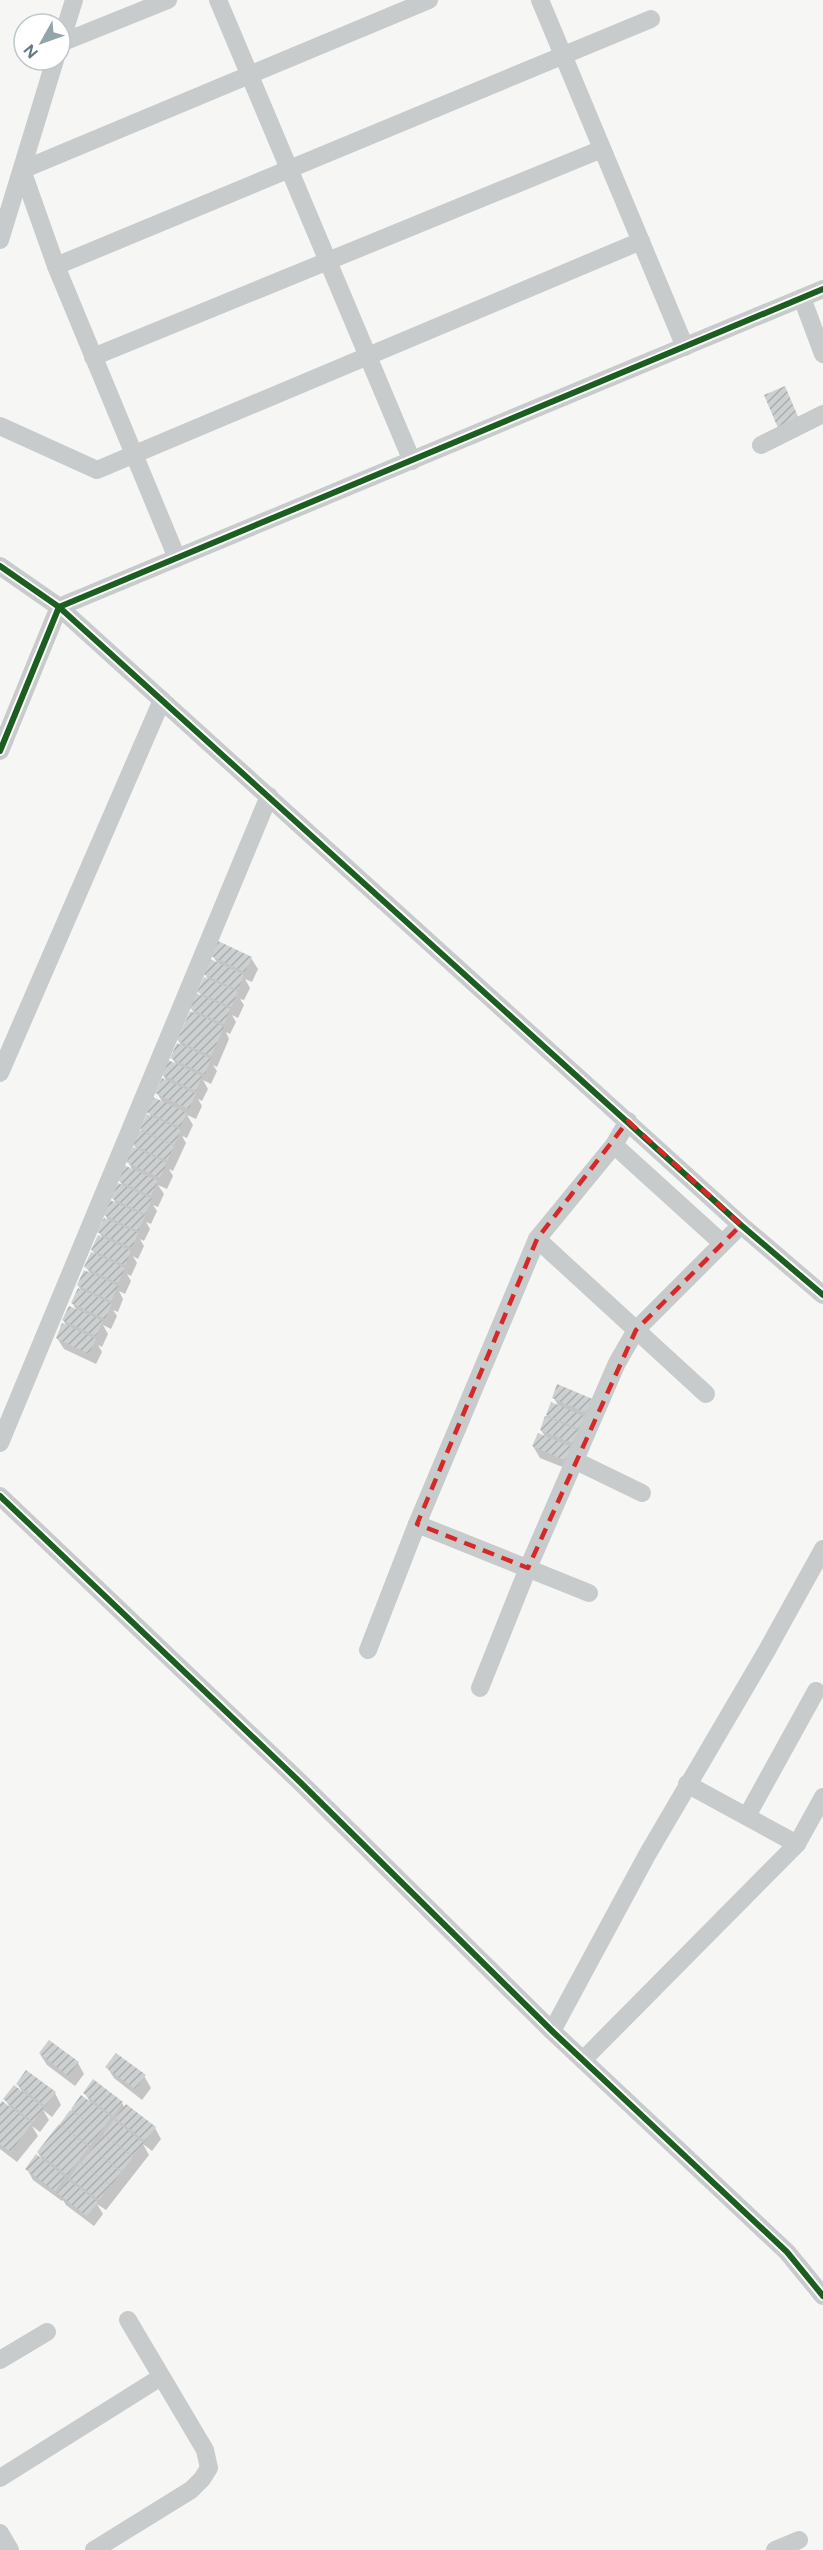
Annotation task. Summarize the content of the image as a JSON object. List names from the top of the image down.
{
  "north": "bottom left"
}
